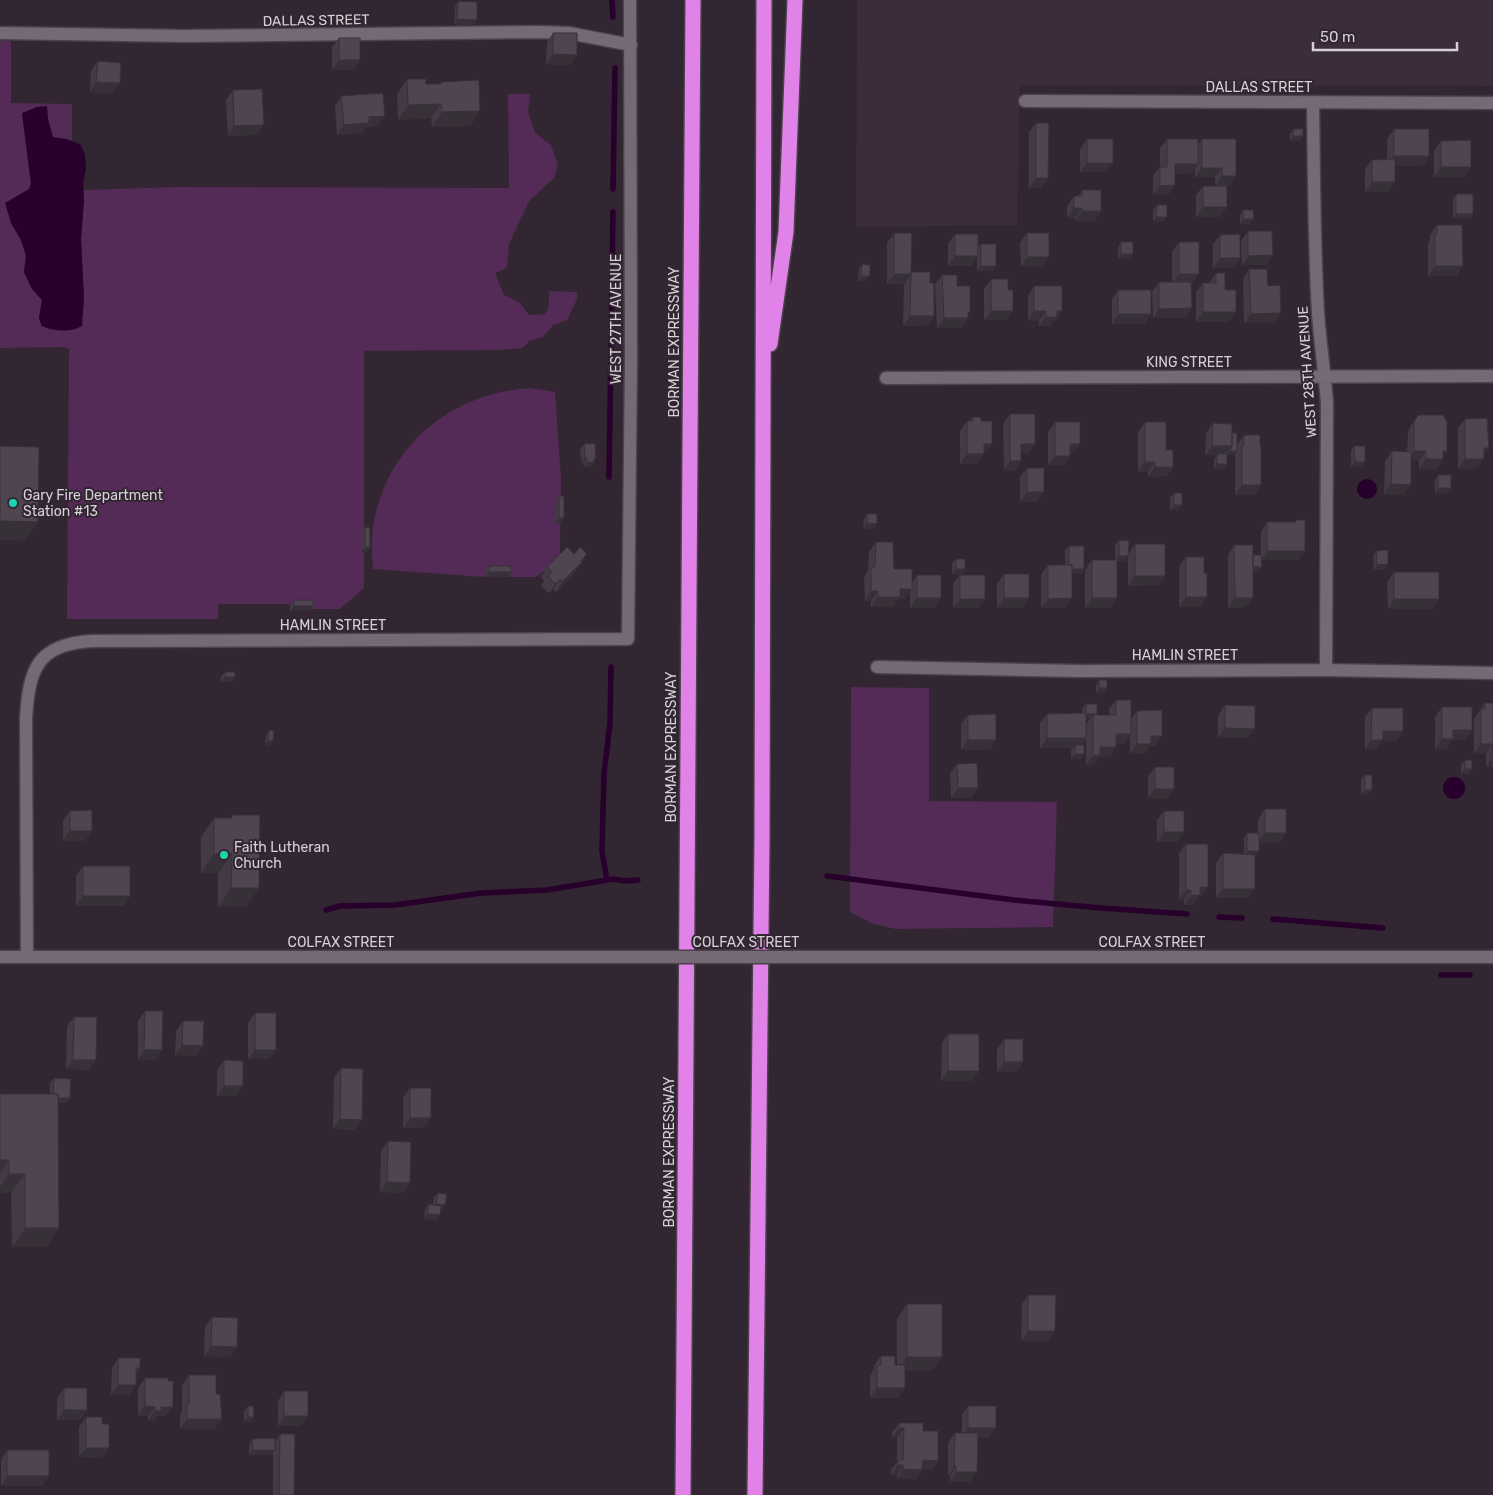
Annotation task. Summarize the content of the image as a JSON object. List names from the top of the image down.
{
  "streets": {
    "highway": ["BORMAN EXPRESSWAY"],
    "street": [
      "DALLAS STREET",
      "WEST 27TH AVENUE",
      "KING STREET",
      "WEST 28TH AVENUE",
      "HAMLIN STREET",
      "COLFAX STREET"
    ]
  },
  "crossings": [
    ["DALLAS STREET", "WEST 27TH AVENUE"],
    ["DALLAS STREET", "WEST 28TH AVENUE"],
    ["WEST 27TH AVENUE", "HAMLIN STREET"],
    ["KING STREET", "WEST 28TH AVENUE"],
    ["WEST 28TH AVENUE", "HAMLIN STREET"],
    ["HAMLIN STREET", "COLFAX STREET"]
  ],
  "places": ["Gary Fire Department Station #13", "Faith Lutheran Church"],
  "scale_bar": "50 m"
}
